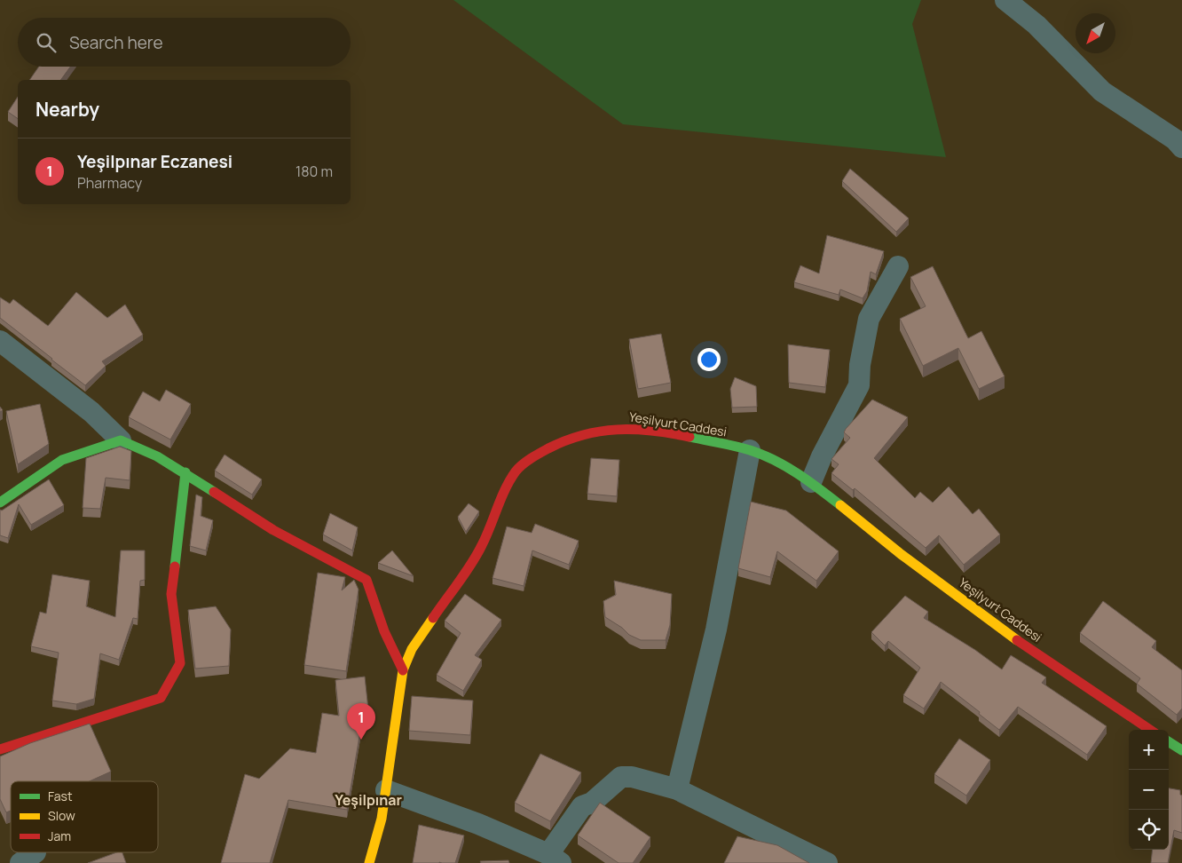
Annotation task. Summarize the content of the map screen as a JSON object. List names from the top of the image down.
{
  "streets": {
    "main road": ["Yeşilyurt Caddesi"]
  },
  "districts": ["Yeşilpınar"],
  "legend": ["Fast", "Slow", "Jam"],
  "north": "bottom left",
  "page": {
    "search": "Search here",
    "heading": "Nearby",
    "list": [
      {
        "mark": "1",
        "name": "Yeşilpınar Eczanesi",
        "note": "Pharmacy",
        "value": "180 m"
      }
    ],
    "pins": "1",
    "map_buttons": ["+", "−"]
  }
}
